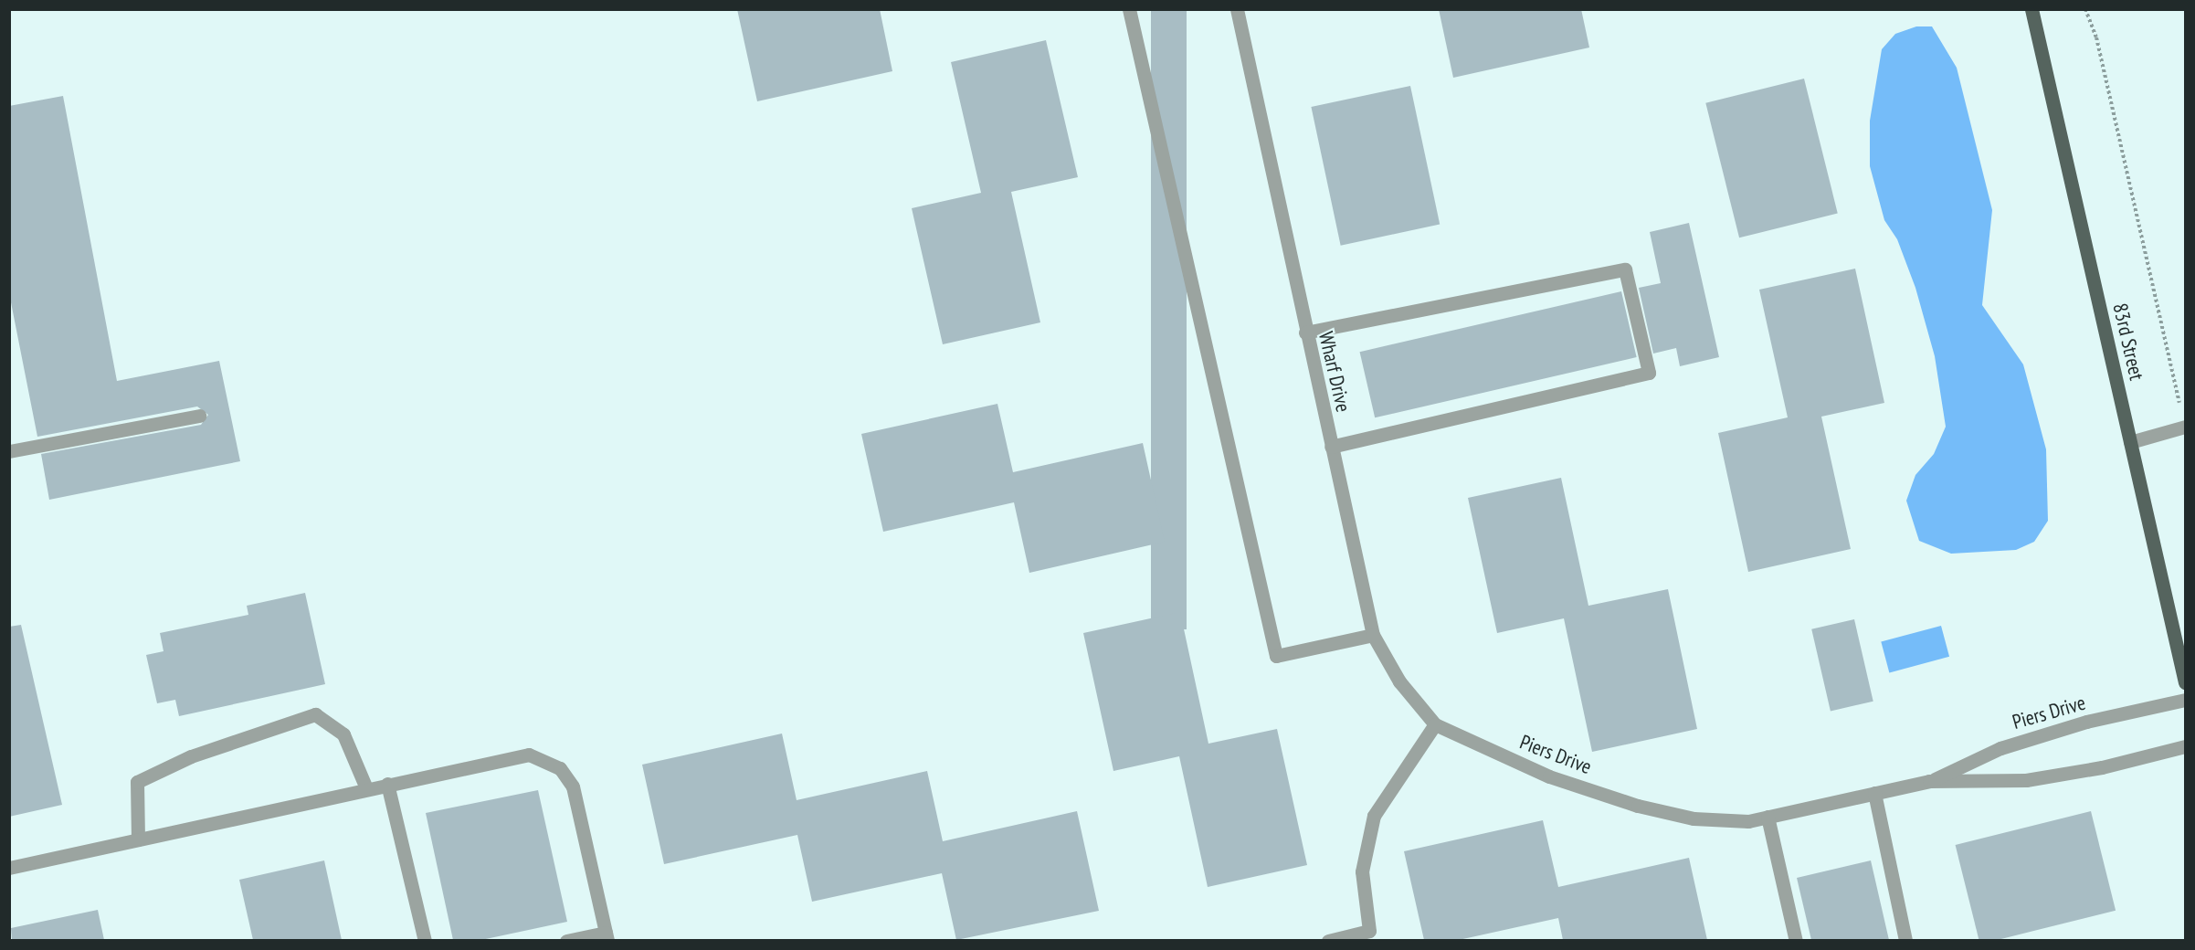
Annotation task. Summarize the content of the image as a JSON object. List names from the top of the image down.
{
  "streets": {
    "main road": ["83rd Street"],
    "street": ["Wharf Drive", "Piers Drive"]
  },
  "crossings": [
    ["Wharf Drive", "Piers Drive"]
  ]
}
